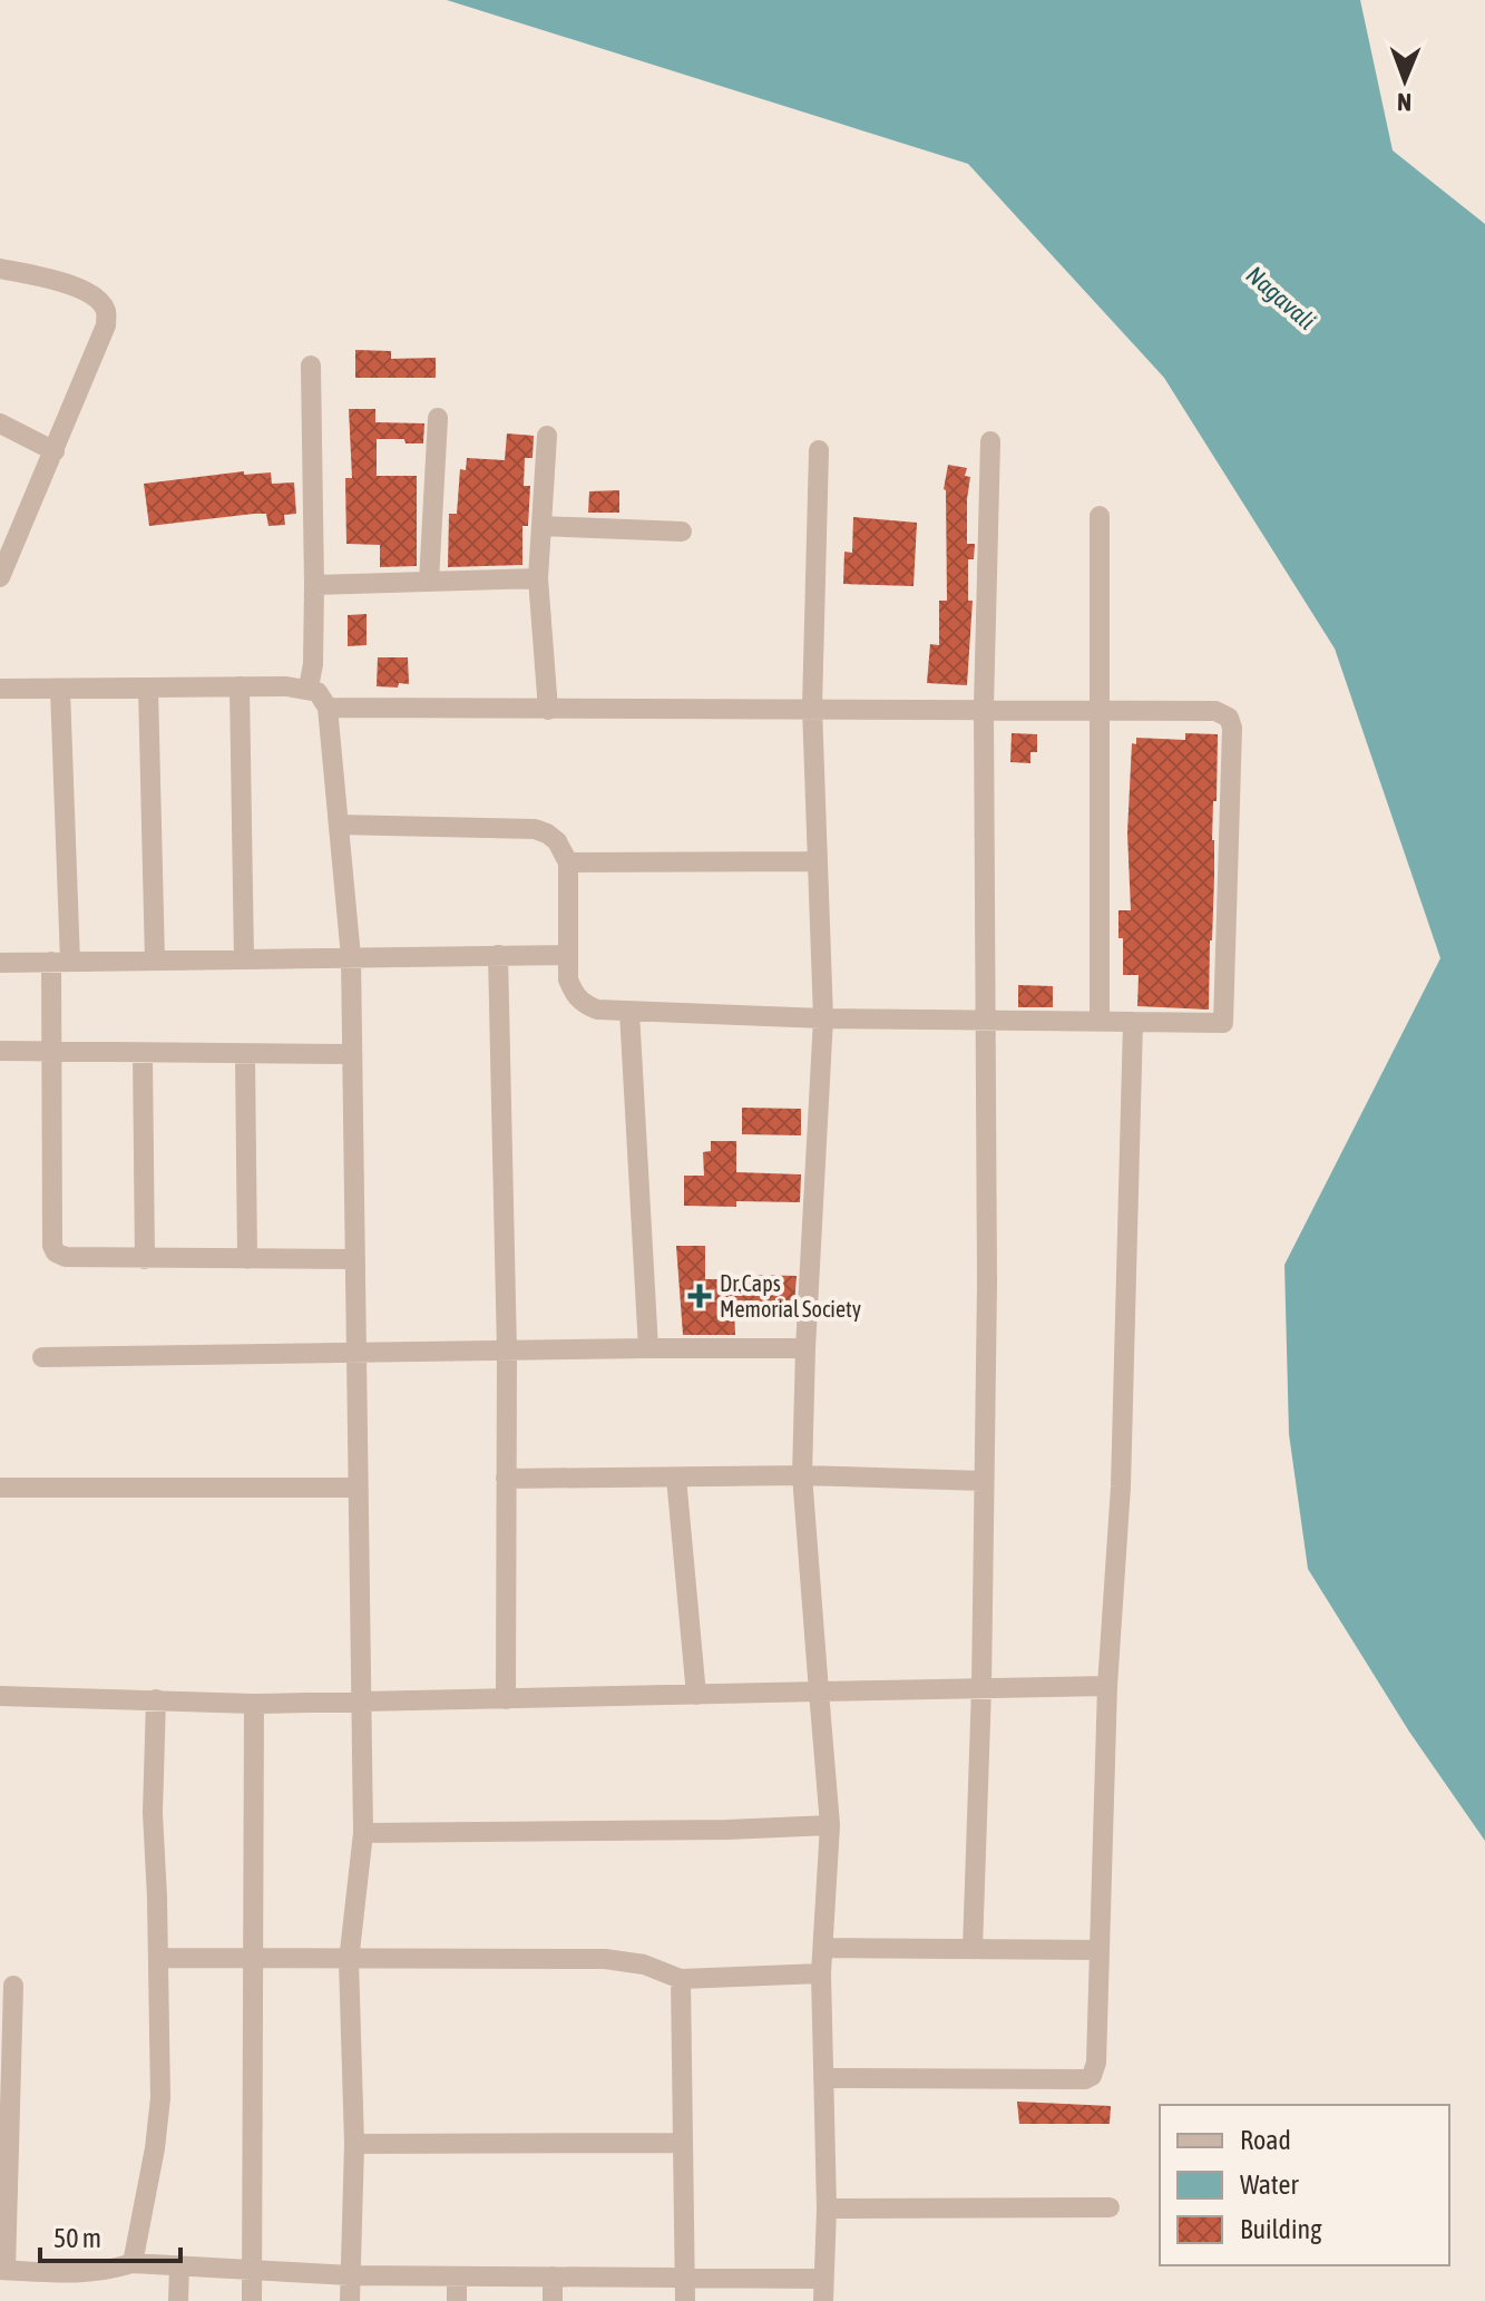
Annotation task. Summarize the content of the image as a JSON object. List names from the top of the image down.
{
  "water": ["Nagavali"],
  "places": {
    "health": ["Dr.Caps Memorial Society"]
  },
  "legend": ["Road", "Water", "Building"],
  "scale_bar": "50 m",
  "north": "bottom"
}
